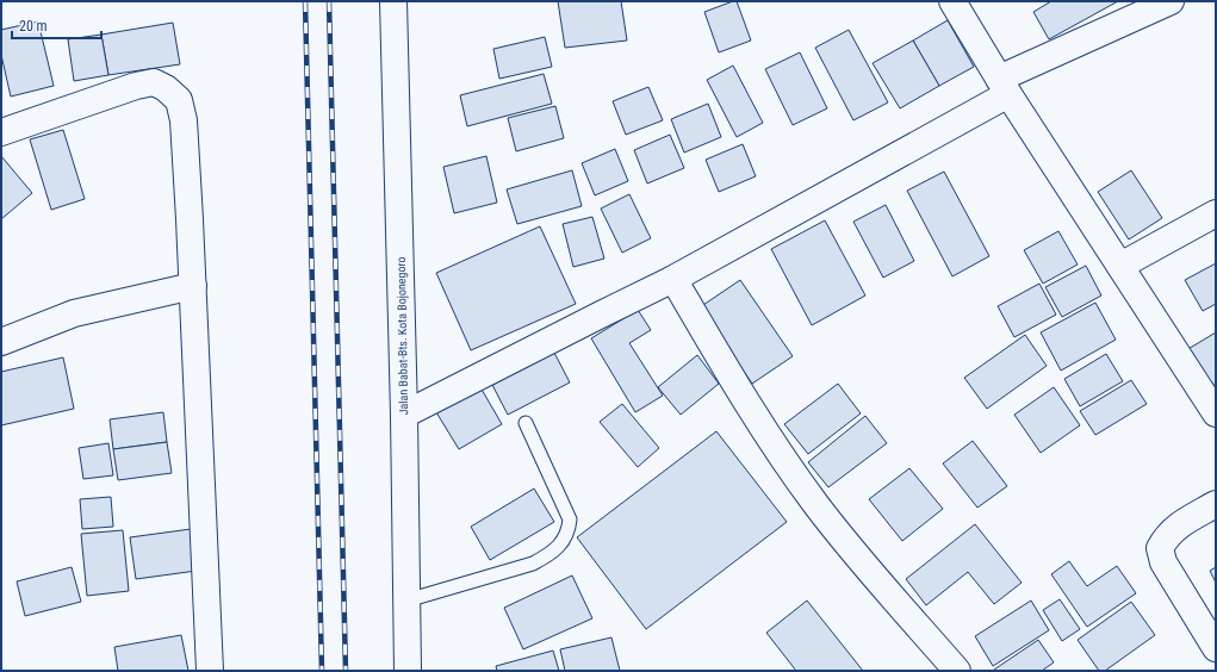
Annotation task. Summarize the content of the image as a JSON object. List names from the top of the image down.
{
  "streets": {
    "main road": ["Jalan Babat-Bts. Kota Bojonegoro"]
  },
  "scale_bar": "20 m"
}
